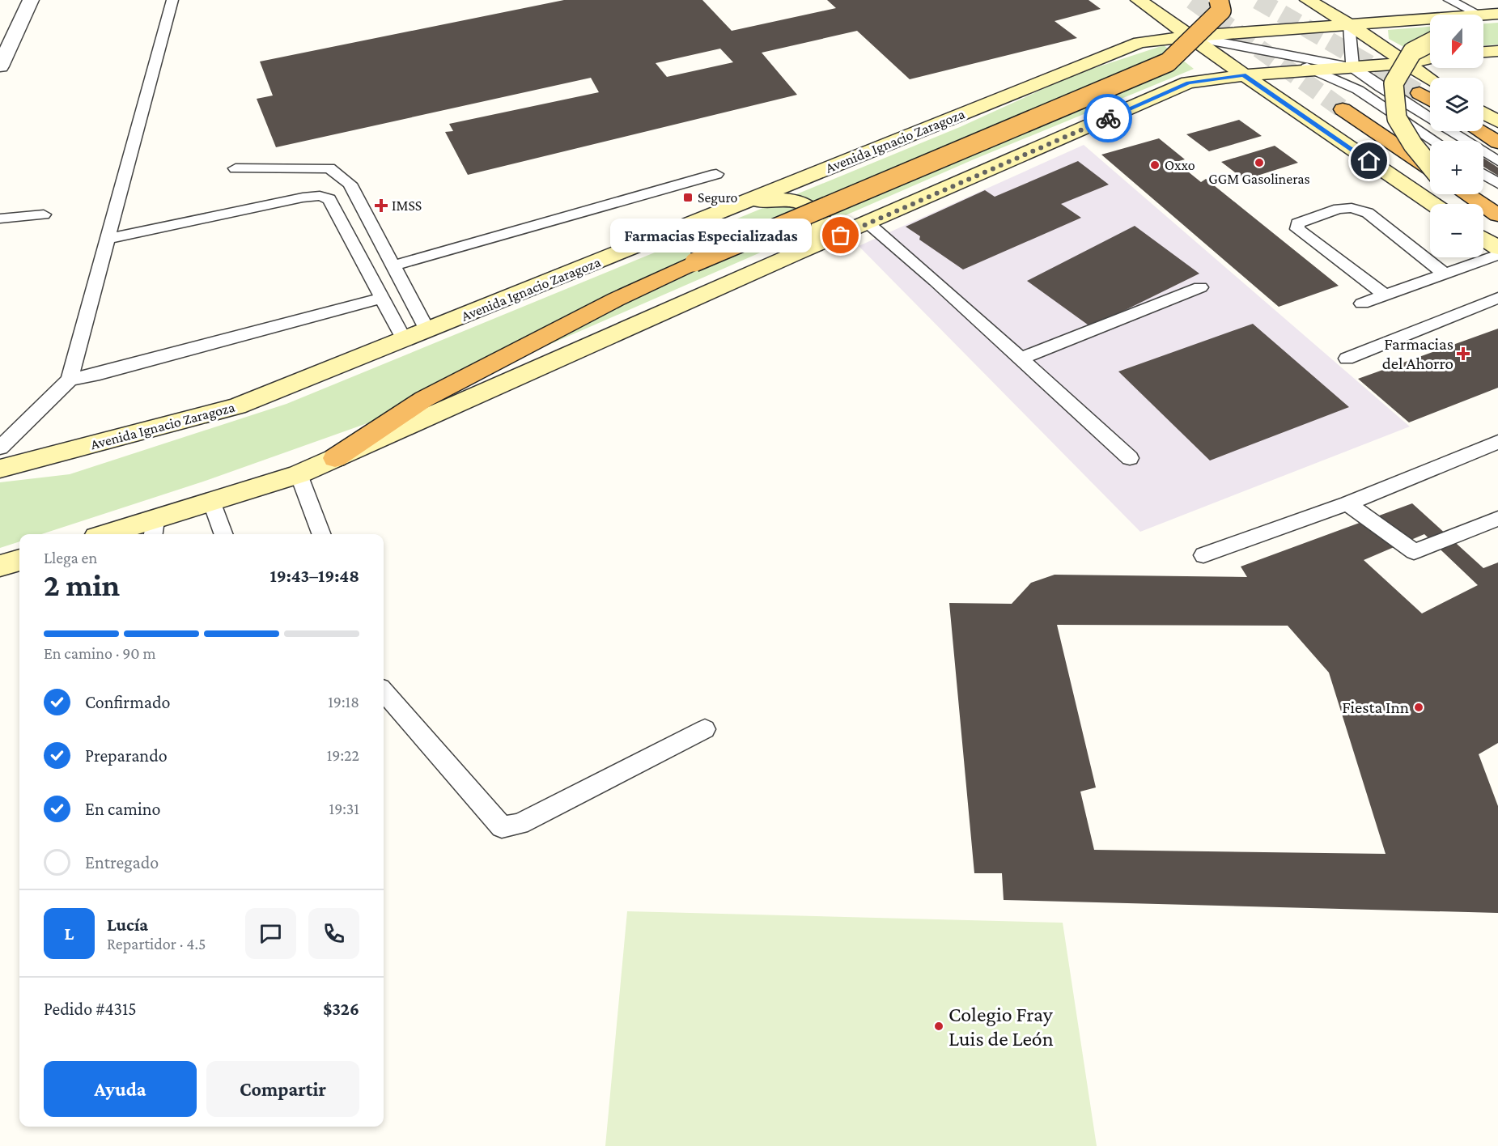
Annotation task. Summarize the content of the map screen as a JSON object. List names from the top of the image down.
{
  "streets": {
    "main road": ["Avenida Ignacio Zaragoza"]
  },
  "places": {
    "other": [
      "GGM Gasolineras",
      "Oxxo",
      "Farmacias Especializadas",
      "Fiesta Inn",
      "Colegio Fray Luis de León"
    ],
    "transit": ["Seguro"],
    "health": ["IMSS", "Farmacias del Ahorro"]
  },
  "north": "bottom",
  "page": {
    "map_buttons": ["+", "−"],
    "bubble": "Farmacias Especializadas",
    "heading": ["2 min", "Llega en", "19:43–19:48"],
    "panel": [
      "Lucía",
      "Repartidor · 4.5",
      "Pedido #4315",
      "$326"
    ],
    "bar": "En camino · 90 m",
    "list": [
      ["Confirmado", "19:18"],
      ["Preparando", "19:22"],
      ["En camino", "19:31"],
      "Entregado"
    ],
    "round": "L",
    "buttons": ["Ayuda", "Compartir"]
  }
}
